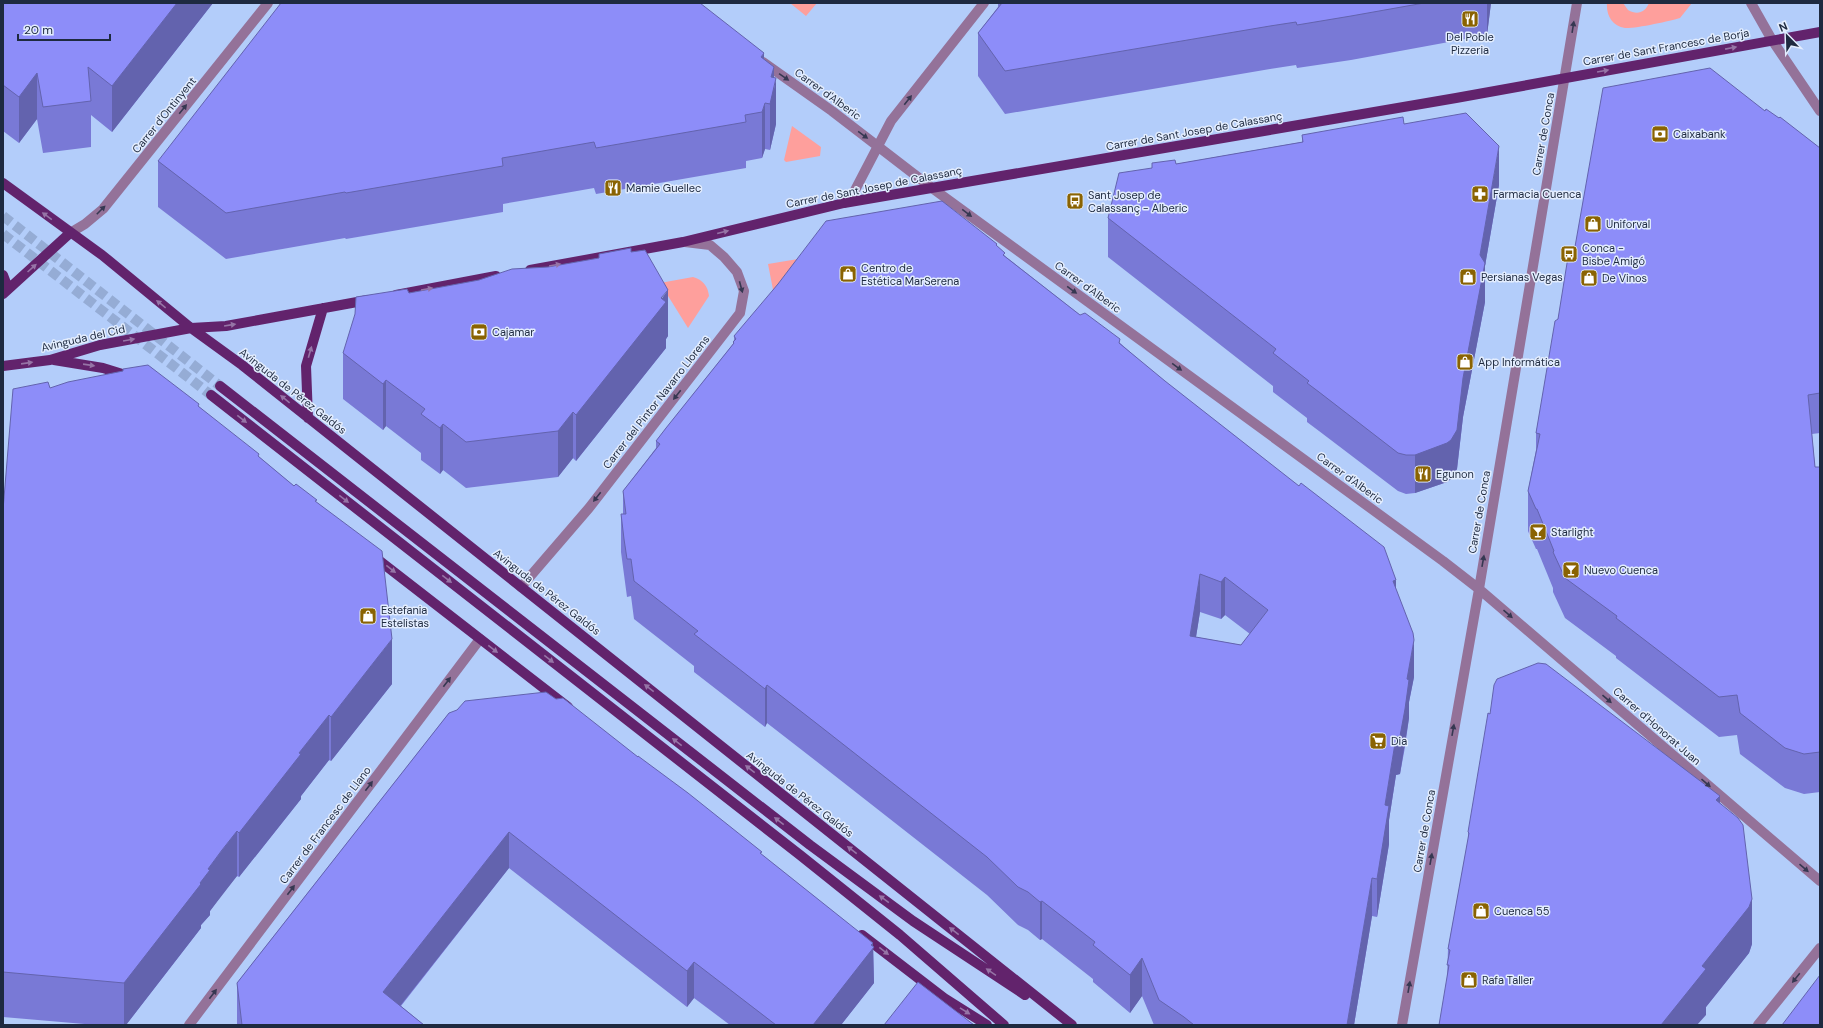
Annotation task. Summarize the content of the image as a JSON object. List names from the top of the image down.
{
  "streets": {
    "main road": [
      "Carrer de Sant Francesc de Borja",
      "Carrer de Sant Josep de Calassanç",
      "Avinguda del Cid",
      "Avinguda de Pérez Galdós"
    ],
    "street": [
      "Carrer d'Alberic",
      "Carrer d'Ontinyent",
      "Carrer de Conca",
      "Carrer del Pintor Navarro Llorens",
      "Carrer d'Honorat Juan",
      "Carrer de Francesc de Llano"
    ]
  },
  "crossings": [
    ["Carrer de Sant Francesc de Borja", "Carrer de Sant Josep de Calassanç"],
    ["Carrer de Sant Francesc de Borja", "Carrer de Conca"],
    ["Carrer d'Alberic", "Carrer de Sant Josep de Calassanç"],
    ["Carrer d'Alberic", "Carrer de Conca"],
    ["Carrer d'Alberic", "Carrer d'Honorat Juan"],
    ["Carrer d'Ontinyent", "Avinguda de Pérez Galdós"],
    ["Carrer de Sant Josep de Calassanç", "Carrer de Conca"],
    ["Carrer de Sant Josep de Calassanç", "Carrer del Pintor Navarro Llorens"],
    ["Carrer de Conca", "Carrer d'Honorat Juan"],
    ["Avinguda del Cid", "Avinguda de Pérez Galdós"],
    ["Avinguda de Pérez Galdós", "Carrer del Pintor Navarro Llorens"]
  ],
  "one_way": [
    "Carrer de Sant Francesc de Borja",
    "Carrer d'Alberic",
    "Carrer d'Ontinyent",
    "Carrer de Conca",
    "Carrer del Pintor Navarro Llorens",
    "Carrer d'Honorat Juan",
    "Carrer de Francesc de Llano"
  ],
  "places": {
    "restaurant": ["Del Poble Pizzeria", "Mamie Guellec", "Egunon"],
    "bank": ["Caixabank", "Cajamar"],
    "pharmacy": ["Farmacia Cuenca"],
    "bus stop": ["Sant Josep de Calassanç - Alberic", "Conca - Bisbe Amigó"],
    "shop": [
      "Uniforval",
      "Centro de Estética MarSerena",
      "Persianas Vegas",
      "De Vinos",
      "App Informática",
      "Estefania Estelistas",
      "Cuenca 55",
      "Rafa Taller"
    ],
    "bar": ["Starlight", "Nuevo Cuenca"],
    "supermarket": ["Dia"]
  },
  "scale_bar": "20 m",
  "north": "top left"
}
